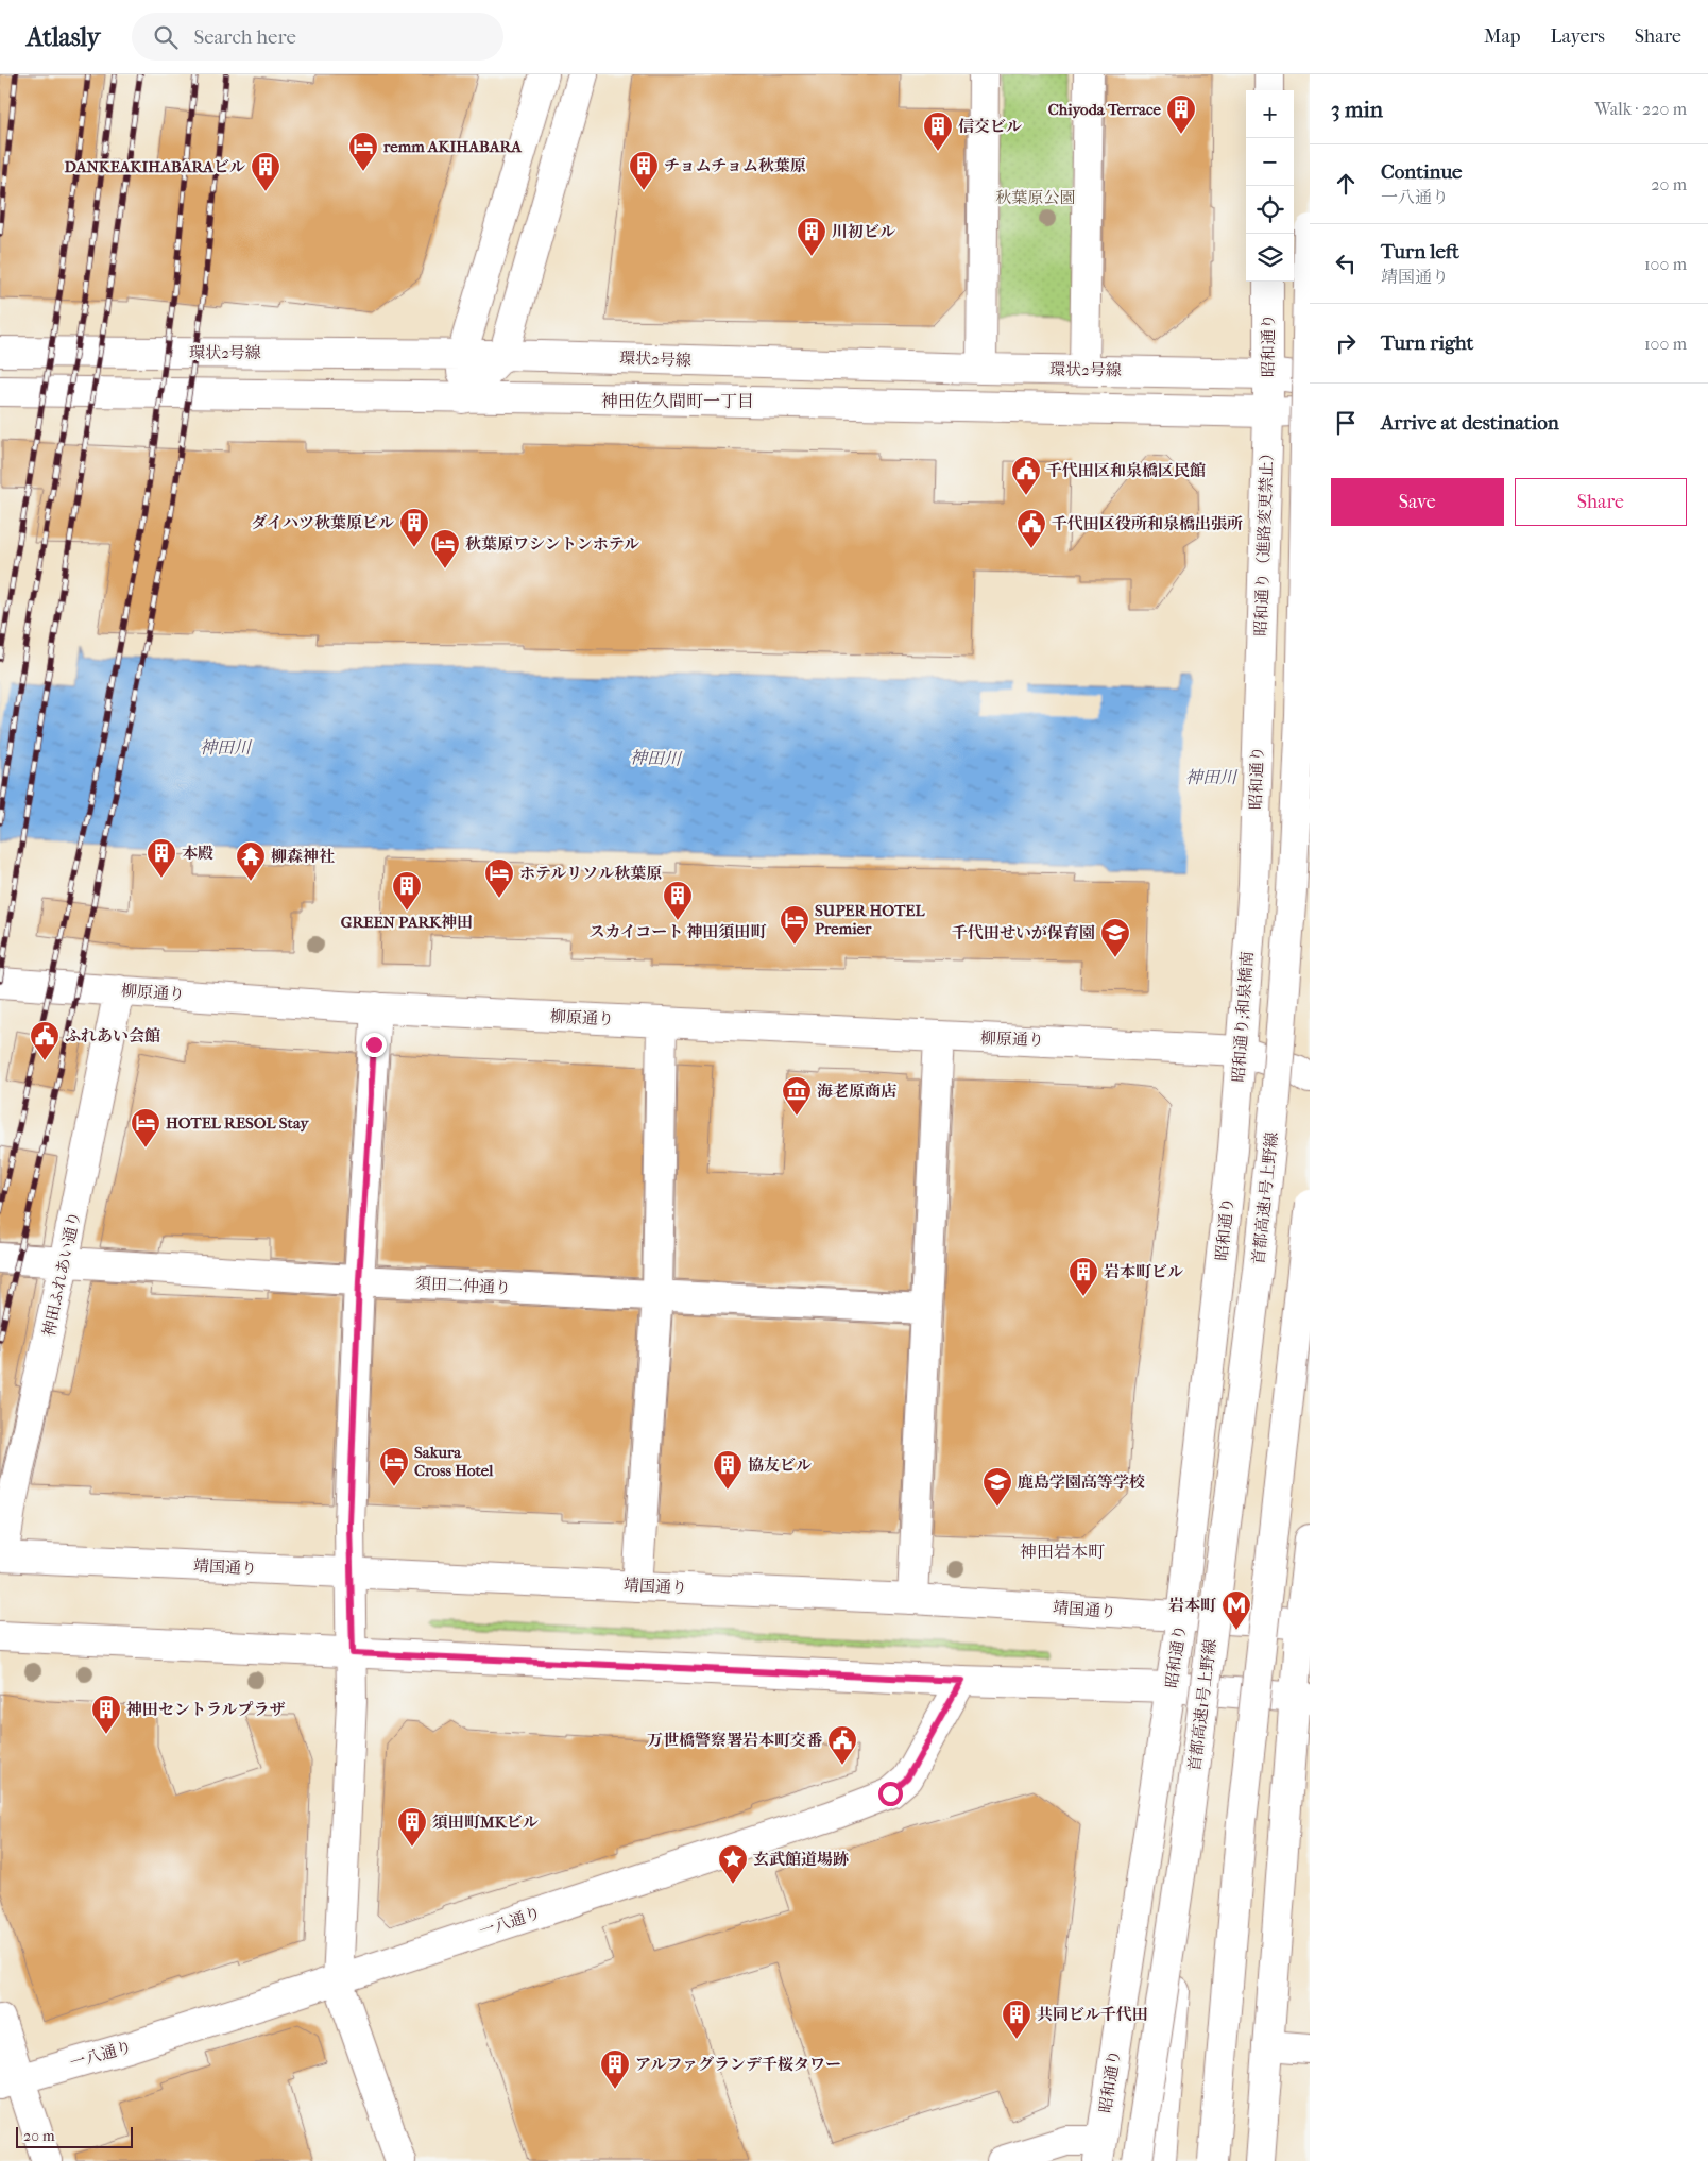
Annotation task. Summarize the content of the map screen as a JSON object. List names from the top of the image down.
{
  "streets": {
    "main road": [
      "昭和通り",
      "環状2号線",
      "昭和通り（進路変更禁止）",
      "柳原通り",
      "昭和通り;和泉橋南",
      "首都高速1号上野線",
      "神田ふれあい通り",
      "須田二仲通り",
      "靖国通り",
      "一八通り"
    ]
  },
  "crossings": [
    ["昭和通り", "環状2号線"],
    ["昭和通り", "昭和通り（進路変更禁止）"],
    ["昭和通り", "昭和通り;和泉橋南"],
    ["昭和通り", "靖国通り"],
    ["柳原通り", "昭和通り;和泉橋南"],
    ["柳原通り", "神田ふれあい通り"],
    ["神田ふれあい通り", "須田二仲通り"],
    ["神田ふれあい通り", "靖国通り"]
  ],
  "districts": ["神田佐久間町一丁目", "神田岩本町"],
  "water": ["神田川"],
  "parks": ["秋葉原公園"],
  "places": {
    "building": [
      "Chiyoda Terrace",
      "信交ビル",
      "チョムチョム秋葉原",
      "DANKEAKIHABARAビル",
      "川初ビル",
      "ダイハツ秋葉原ビル",
      "本殿",
      "GREEN PARK神田",
      "スカイコート 神田須田町",
      "岩本町ビル",
      "協友ビル",
      "神田セントラルプラザ",
      "須田町MKビル",
      "共同ビル千代田",
      "アルファグランデ千桜タワー"
    ],
    "hotel": [
      "remm AKIHABARA",
      "秋葉原ワシントンホテル",
      "ホテルリソル秋葉原",
      "SUPER HOTEL Premier",
      "HOTEL RESOL Stay",
      "Sakura Cross Hotel"
    ],
    "public building": [
      "千代田区和泉橋区民館",
      "千代田区役所和泉橋出張所",
      "ふれあい会館",
      "万世橋警察署岩本町交番"
    ],
    "temple": ["柳森神社"],
    "school or university": ["千代田せいが保育園", "鹿島学園高等学校"],
    "museum": ["海老原商店"],
    "metro station": ["岩本町"],
    "place": ["玄武館道場跡"]
  },
  "scale_bar": "20 m",
  "page": {
    "header": "Atlasly",
    "search": "Search here",
    "nav": ["Map", "Layers", "Share"],
    "heading": ["3 min", "Walk · 220 m"],
    "map_buttons": ["+", "−"],
    "list": [
      ["Continue", "一八通り", "20 m"],
      ["Turn left", "靖国通り", "100 m"],
      ["Turn right", "100 m"],
      "Arrive at destination"
    ],
    "buttons": ["Save", "Share"],
    "scale": "20 m"
  }
}
